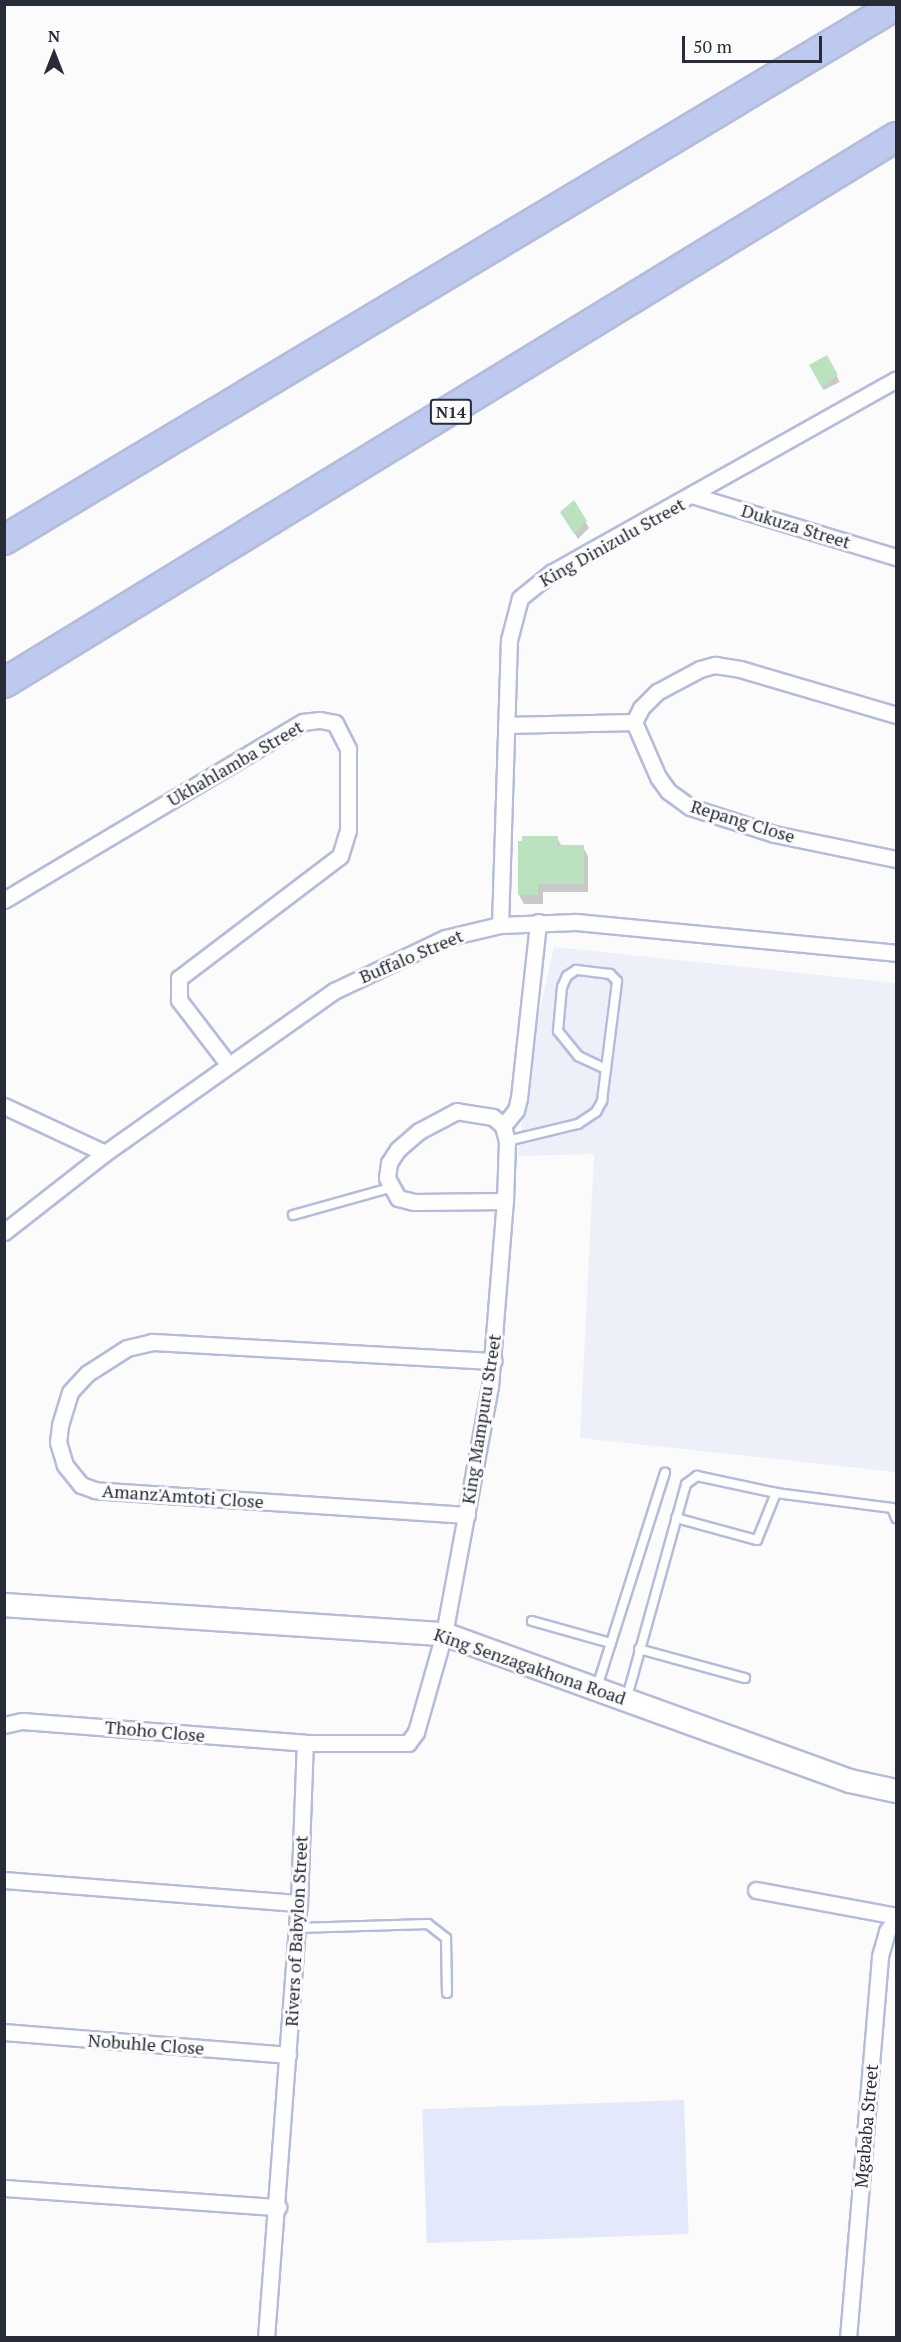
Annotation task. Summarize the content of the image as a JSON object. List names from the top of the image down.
{
  "streets": {
    "highway": ["N14"],
    "street": [
      "Dukuza Street",
      "King Dinizulu Street",
      "Ukhahlamba Street",
      "Repang Close",
      "Buffalo Street",
      "King Mampuru Street",
      "Amanz'Amtoti Close",
      "King Senzagakhona Road",
      "Thoho Close",
      "Rivers of Babylon Street",
      "Nobuhle Close",
      "Mgababa Street"
    ]
  },
  "crossings": [
    ["Dukuza Street", "King Dinizulu Street"],
    ["King Dinizulu Street", "Buffalo Street"],
    ["Ukhahlamba Street", "Buffalo Street"],
    ["Buffalo Street", "King Mampuru Street"],
    ["King Mampuru Street", "Amanz'Amtoti Close"],
    ["King Mampuru Street", "King Senzagakhona Road"],
    ["Thoho Close", "Rivers of Babylon Street"],
    ["Rivers of Babylon Street", "Nobuhle Close"]
  ],
  "scale_bar": "50 m",
  "north": "top"
}
